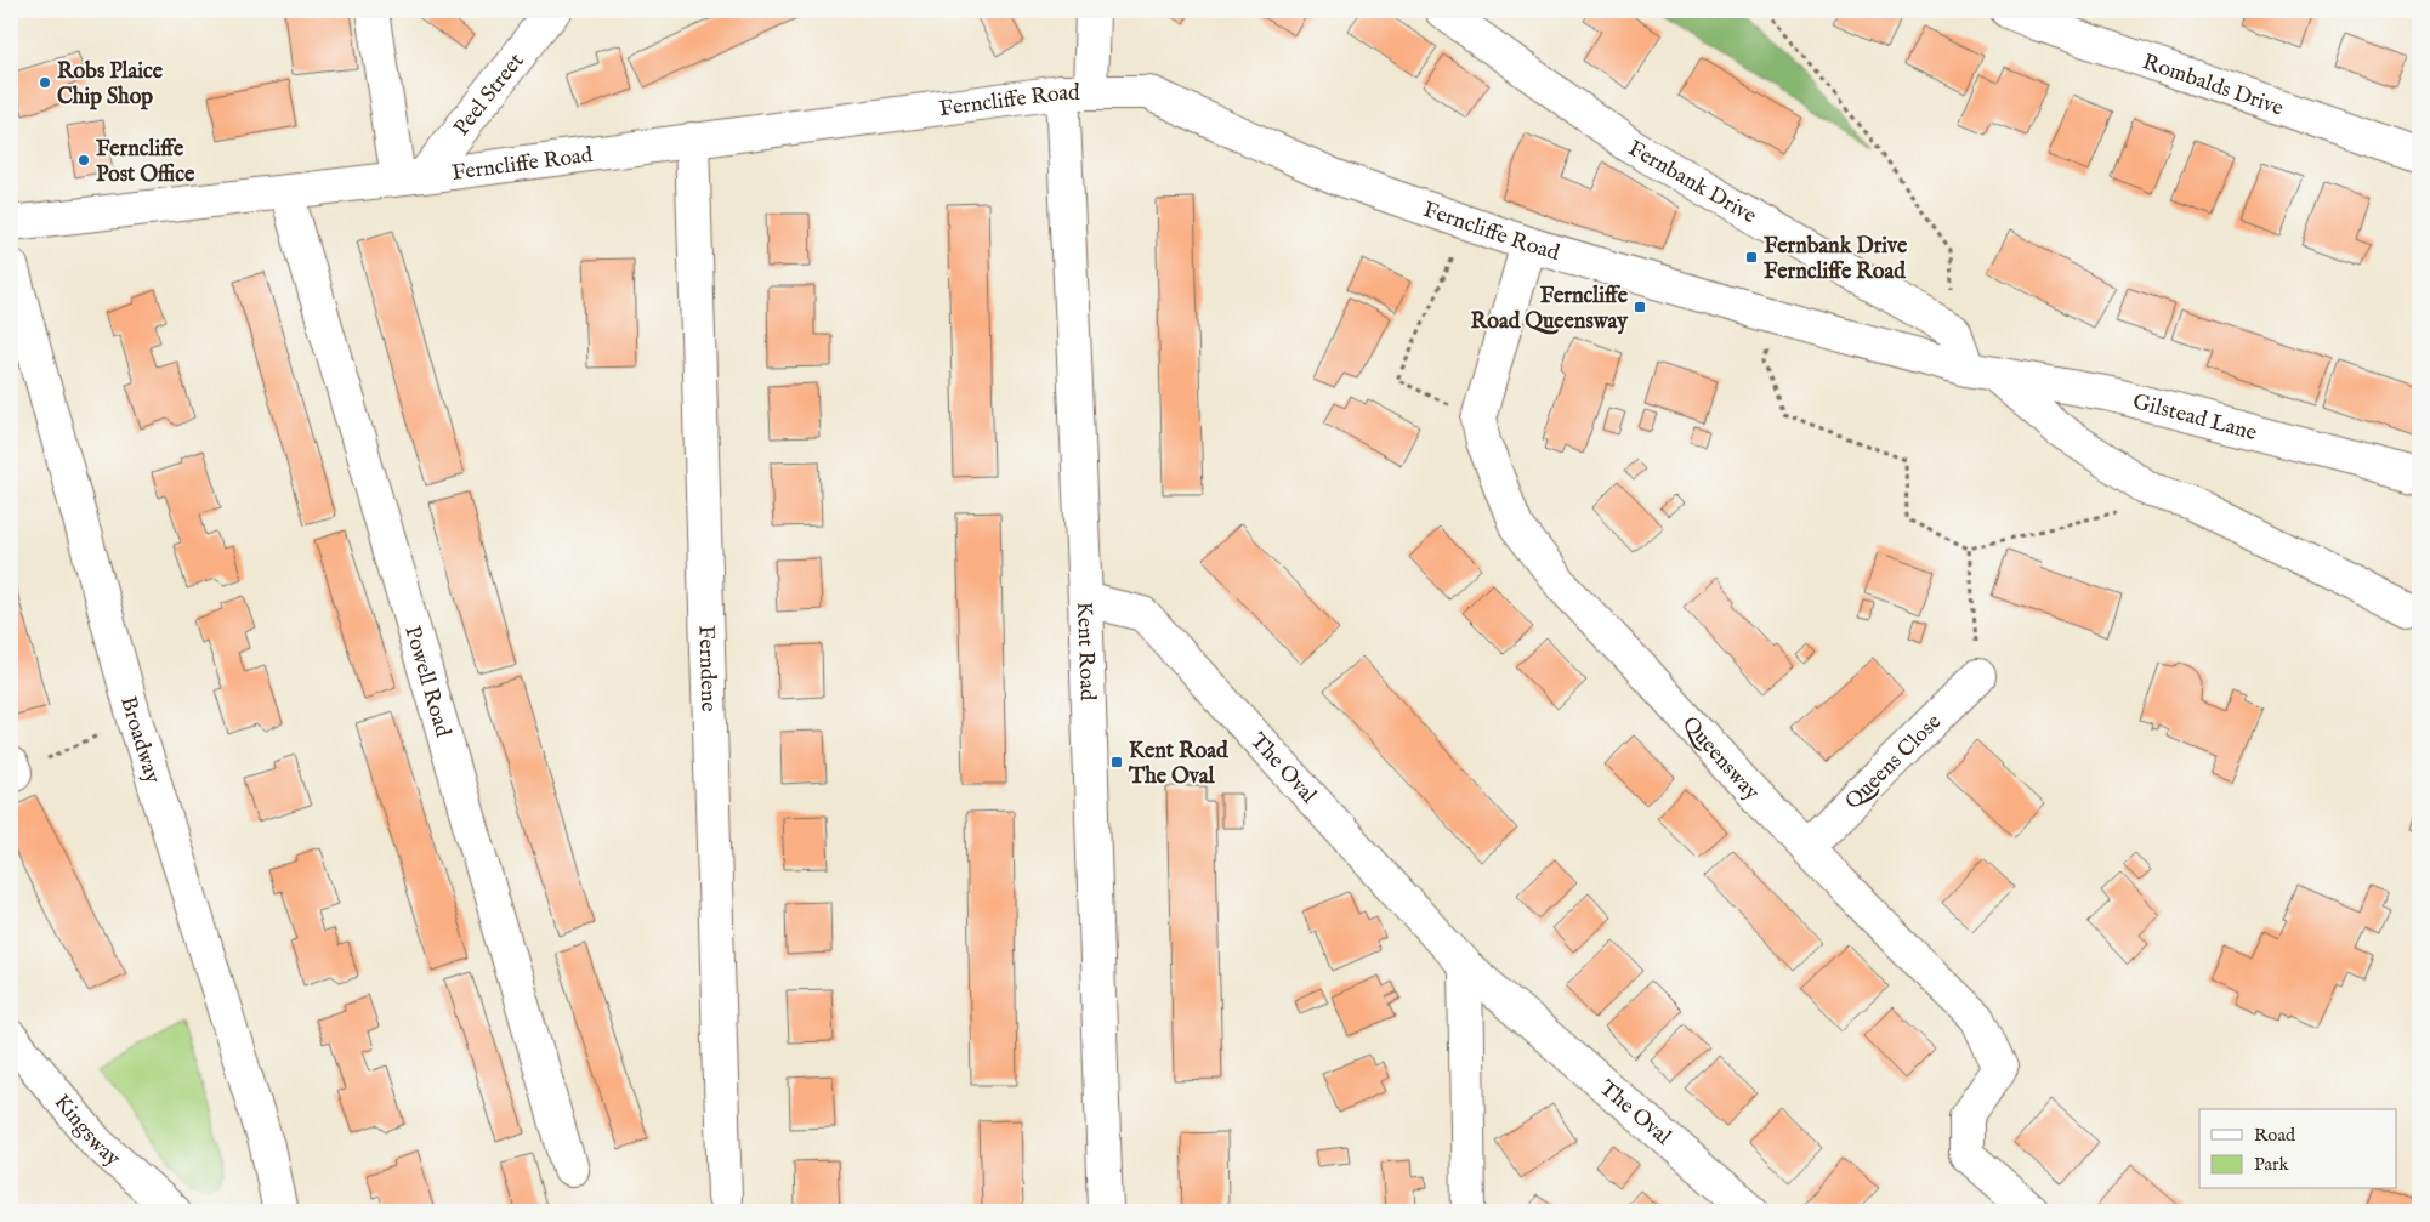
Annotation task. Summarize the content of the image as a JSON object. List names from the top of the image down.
{
  "streets": {
    "street": [
      "Rombalds Drive",
      "Peel Street",
      "Ferncliffe Road",
      "Fernbank Drive",
      "Gilstead Lane",
      "Kent Road",
      "Ferndene",
      "Powell Road",
      "Broadway",
      "Queensway",
      "Queens Close",
      "The Oval",
      "Kingsway"
    ]
  },
  "crossings": [
    ["Peel Street", "Ferncliffe Road"],
    ["Ferncliffe Road", "Gilstead Lane"],
    ["Ferncliffe Road", "Kent Road"],
    ["Ferncliffe Road", "Ferndene"],
    ["Ferncliffe Road", "Powell Road"],
    ["Ferncliffe Road", "Queensway"],
    ["Kent Road", "The Oval"],
    ["Queensway", "Queens Close"]
  ],
  "places": {
    "other": ["Robs Plaice Chip Shop", "Ferncliffe Post Office"],
    "transit": ["Fernbank Drive Ferncliffe Road", "Ferncliffe Road Queensway", "Kent Road The Oval"]
  },
  "legend": ["Road", "Park"]
}
